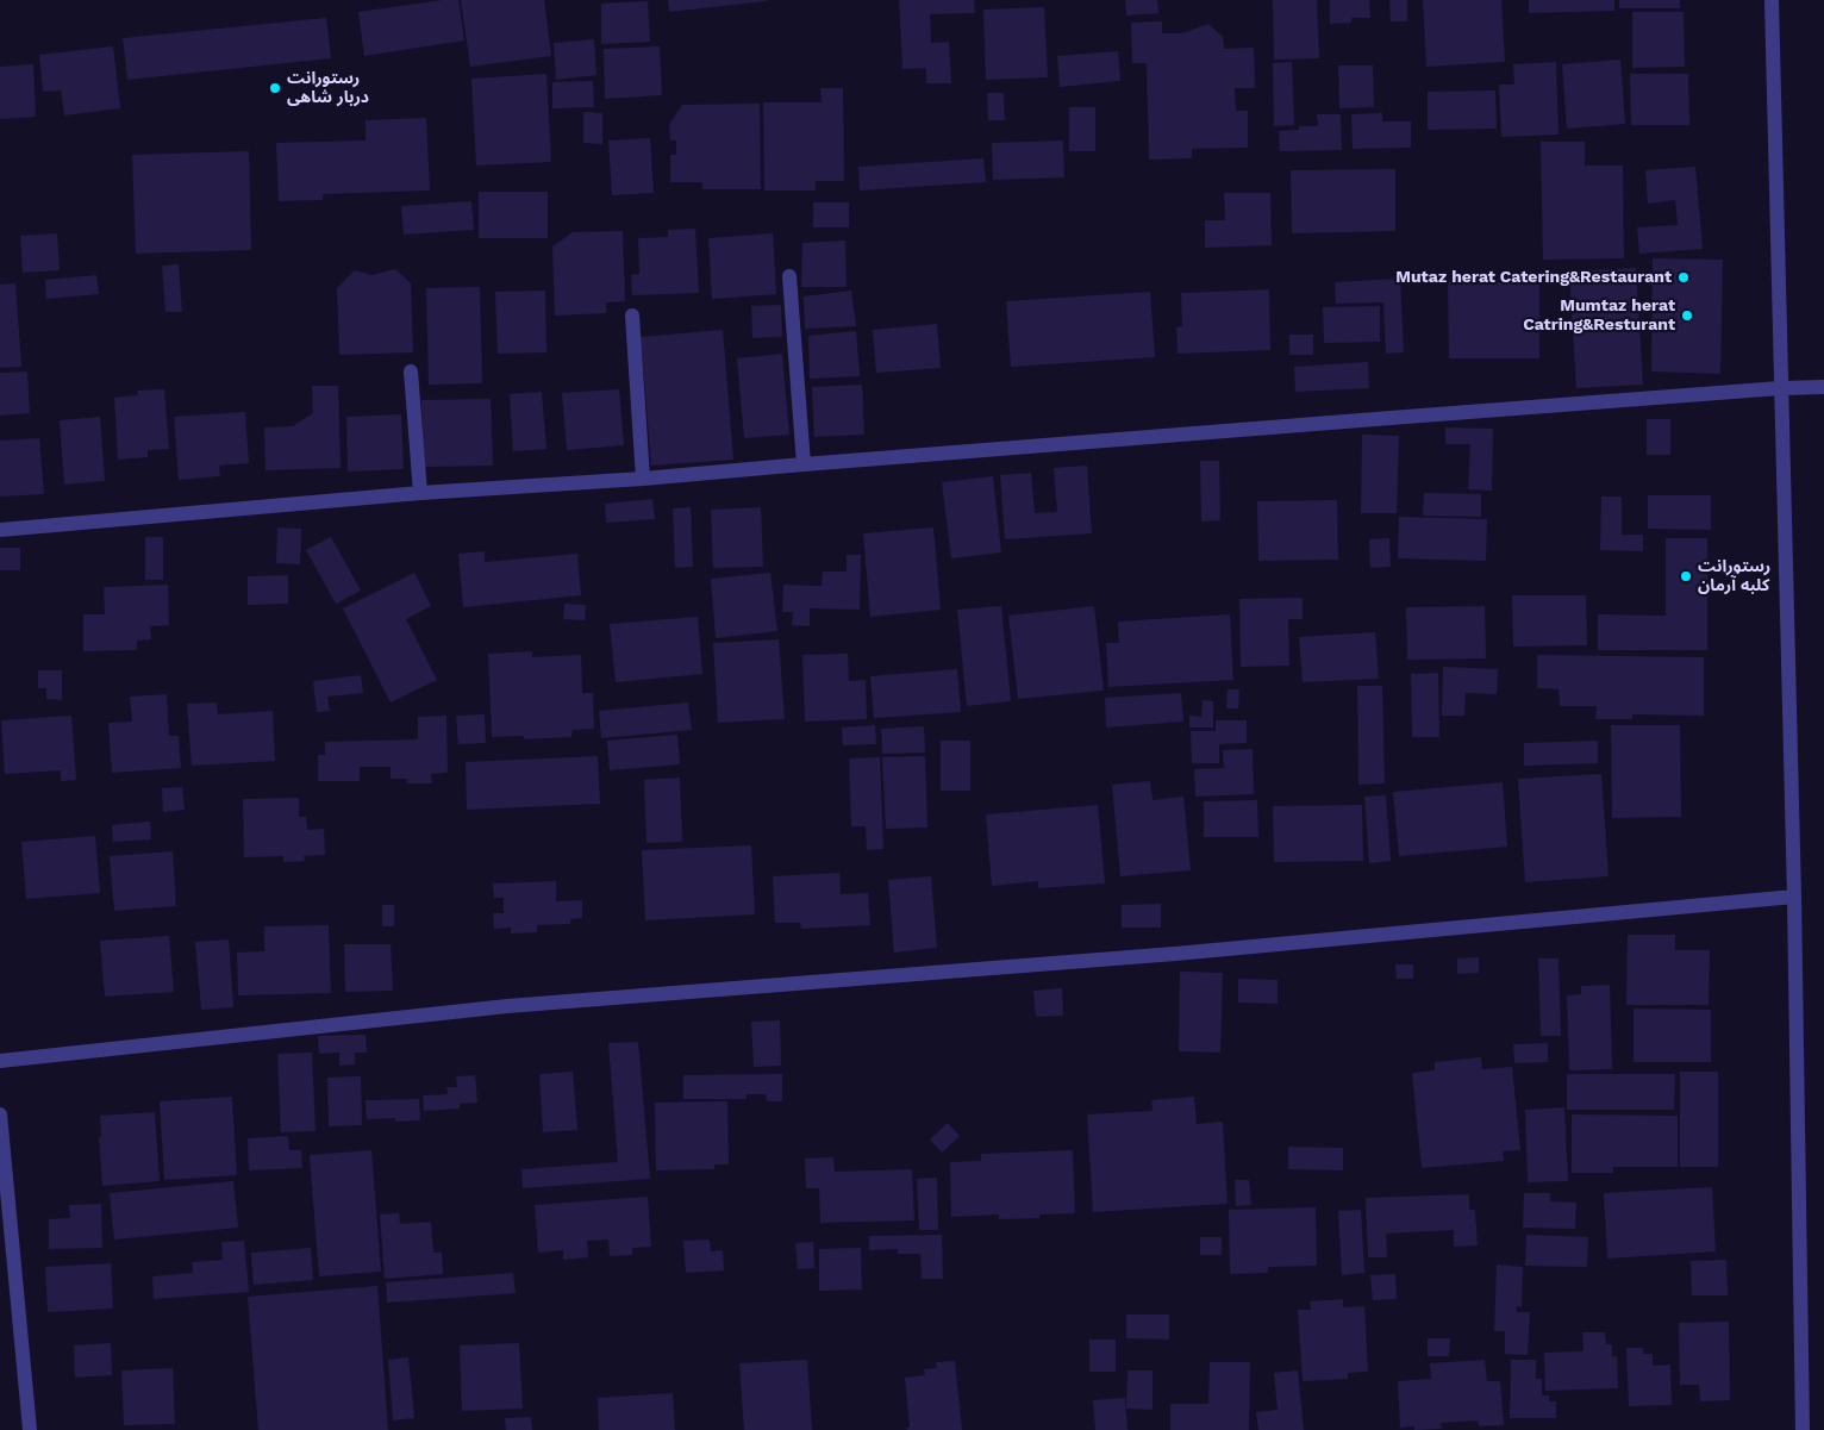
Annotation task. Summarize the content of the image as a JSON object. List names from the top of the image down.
{
  "places": [
    "رستورانت دربار شاهی",
    "Mutaz herat Catering&Restaurant",
    "Mumtaz herat Catring&Resturant",
    "رستورانت کلبه آرمان"
  ]
}
